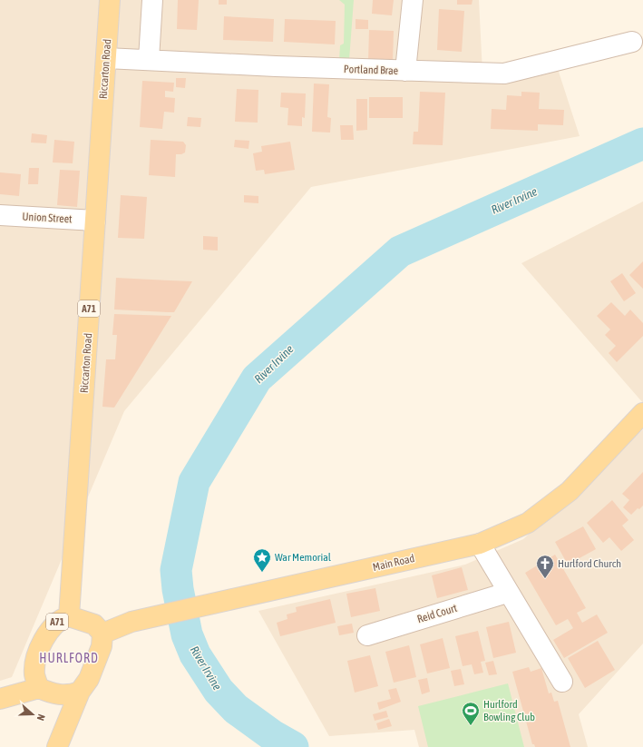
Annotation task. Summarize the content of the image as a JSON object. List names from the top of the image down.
{
  "streets": {
    "main road": ["Riccarton Road", "A71", "Main Road"],
    "street": ["Portland Brae", "Union Street", "Reid Court"]
  },
  "crossings": [
    ["Riccarton Road", "Portland Brae"],
    ["Riccarton Road", "Union Street"],
    ["Riccarton Road", "A71"],
    ["Riccarton Road", "Main Road"],
    ["A71", "Main Road"]
  ],
  "districts": ["HURLFORD"],
  "water": ["River Irvine"],
  "places": {
    "place": ["War Memorial"],
    "church": ["Hurlford Church"],
    "sports": ["Hurlford Bowling Club"]
  },
  "north": "right"
}
